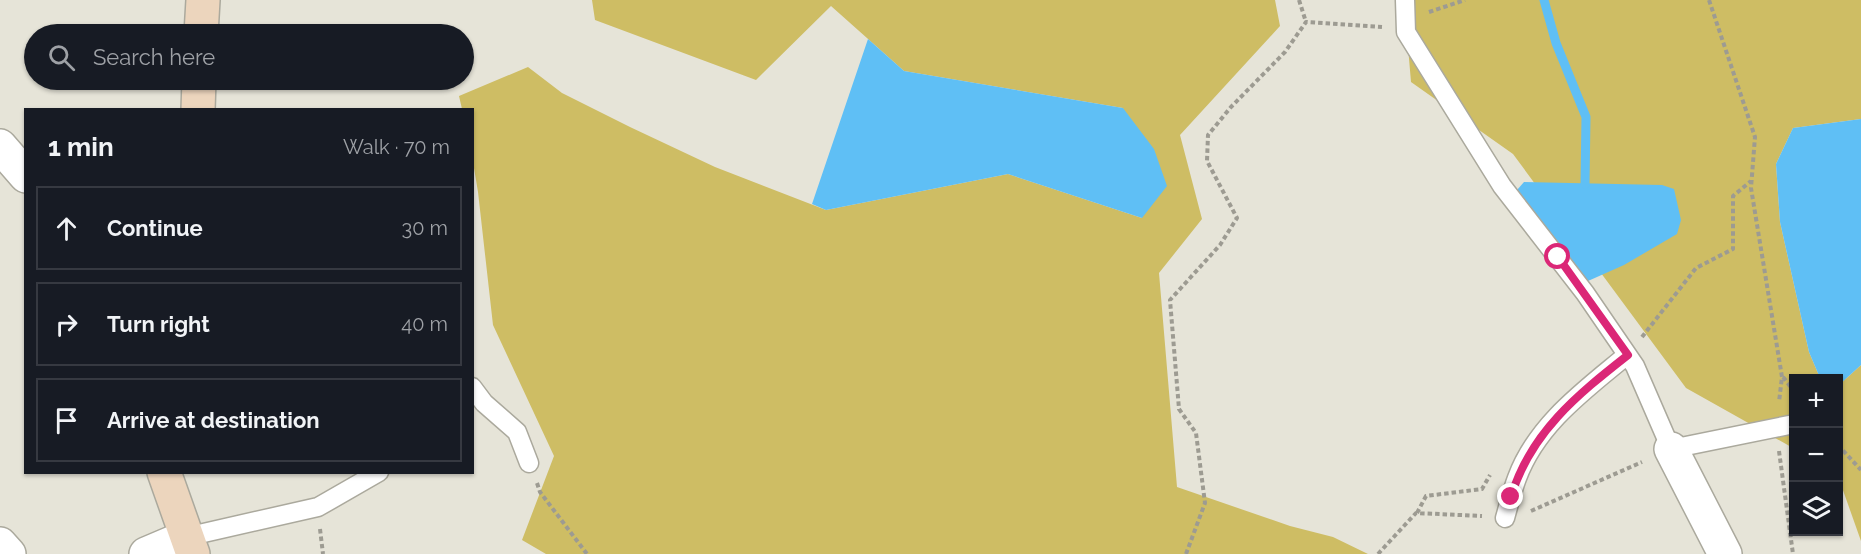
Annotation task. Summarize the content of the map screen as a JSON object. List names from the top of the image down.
{
  "page": {
    "search": "Search here",
    "heading": ["1 min", "Walk · 70 m"],
    "list": [
      ["Continue", "30 m"],
      ["Turn right", "40 m"],
      "Arrive at destination"
    ],
    "map_buttons": ["+", "−"]
  }
}
